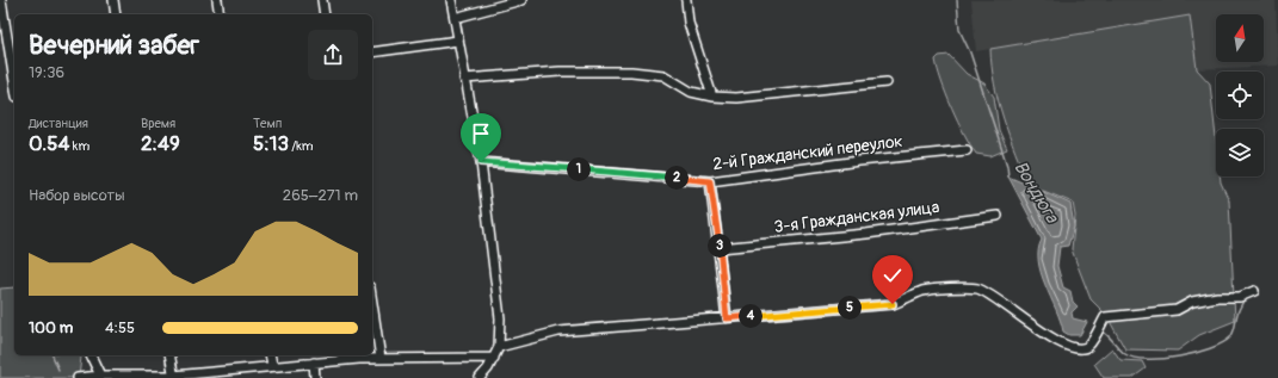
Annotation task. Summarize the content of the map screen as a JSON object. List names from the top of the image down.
{
  "streets": {
    "street": ["2-й Гражданский переулок", "3-я Гражданская улица"]
  },
  "water": ["Вондюга"],
  "north": "top",
  "page": {
    "heading": ["Вечерний забег", "19:36"],
    "stats": [
      ["Дистанция", "0.54 km"],
      ["Время", "2:49"],
      ["Темп", "5:13 /km"]
    ],
    "pins": [
      "1",
      "2",
      "3",
      "5",
      "4"
    ],
    "chart": ["Набор высоты", "265–271 m"],
    "list": [
      {
        "name": "100 m",
        "note": "4:55"
      }
    ]
  }
}
